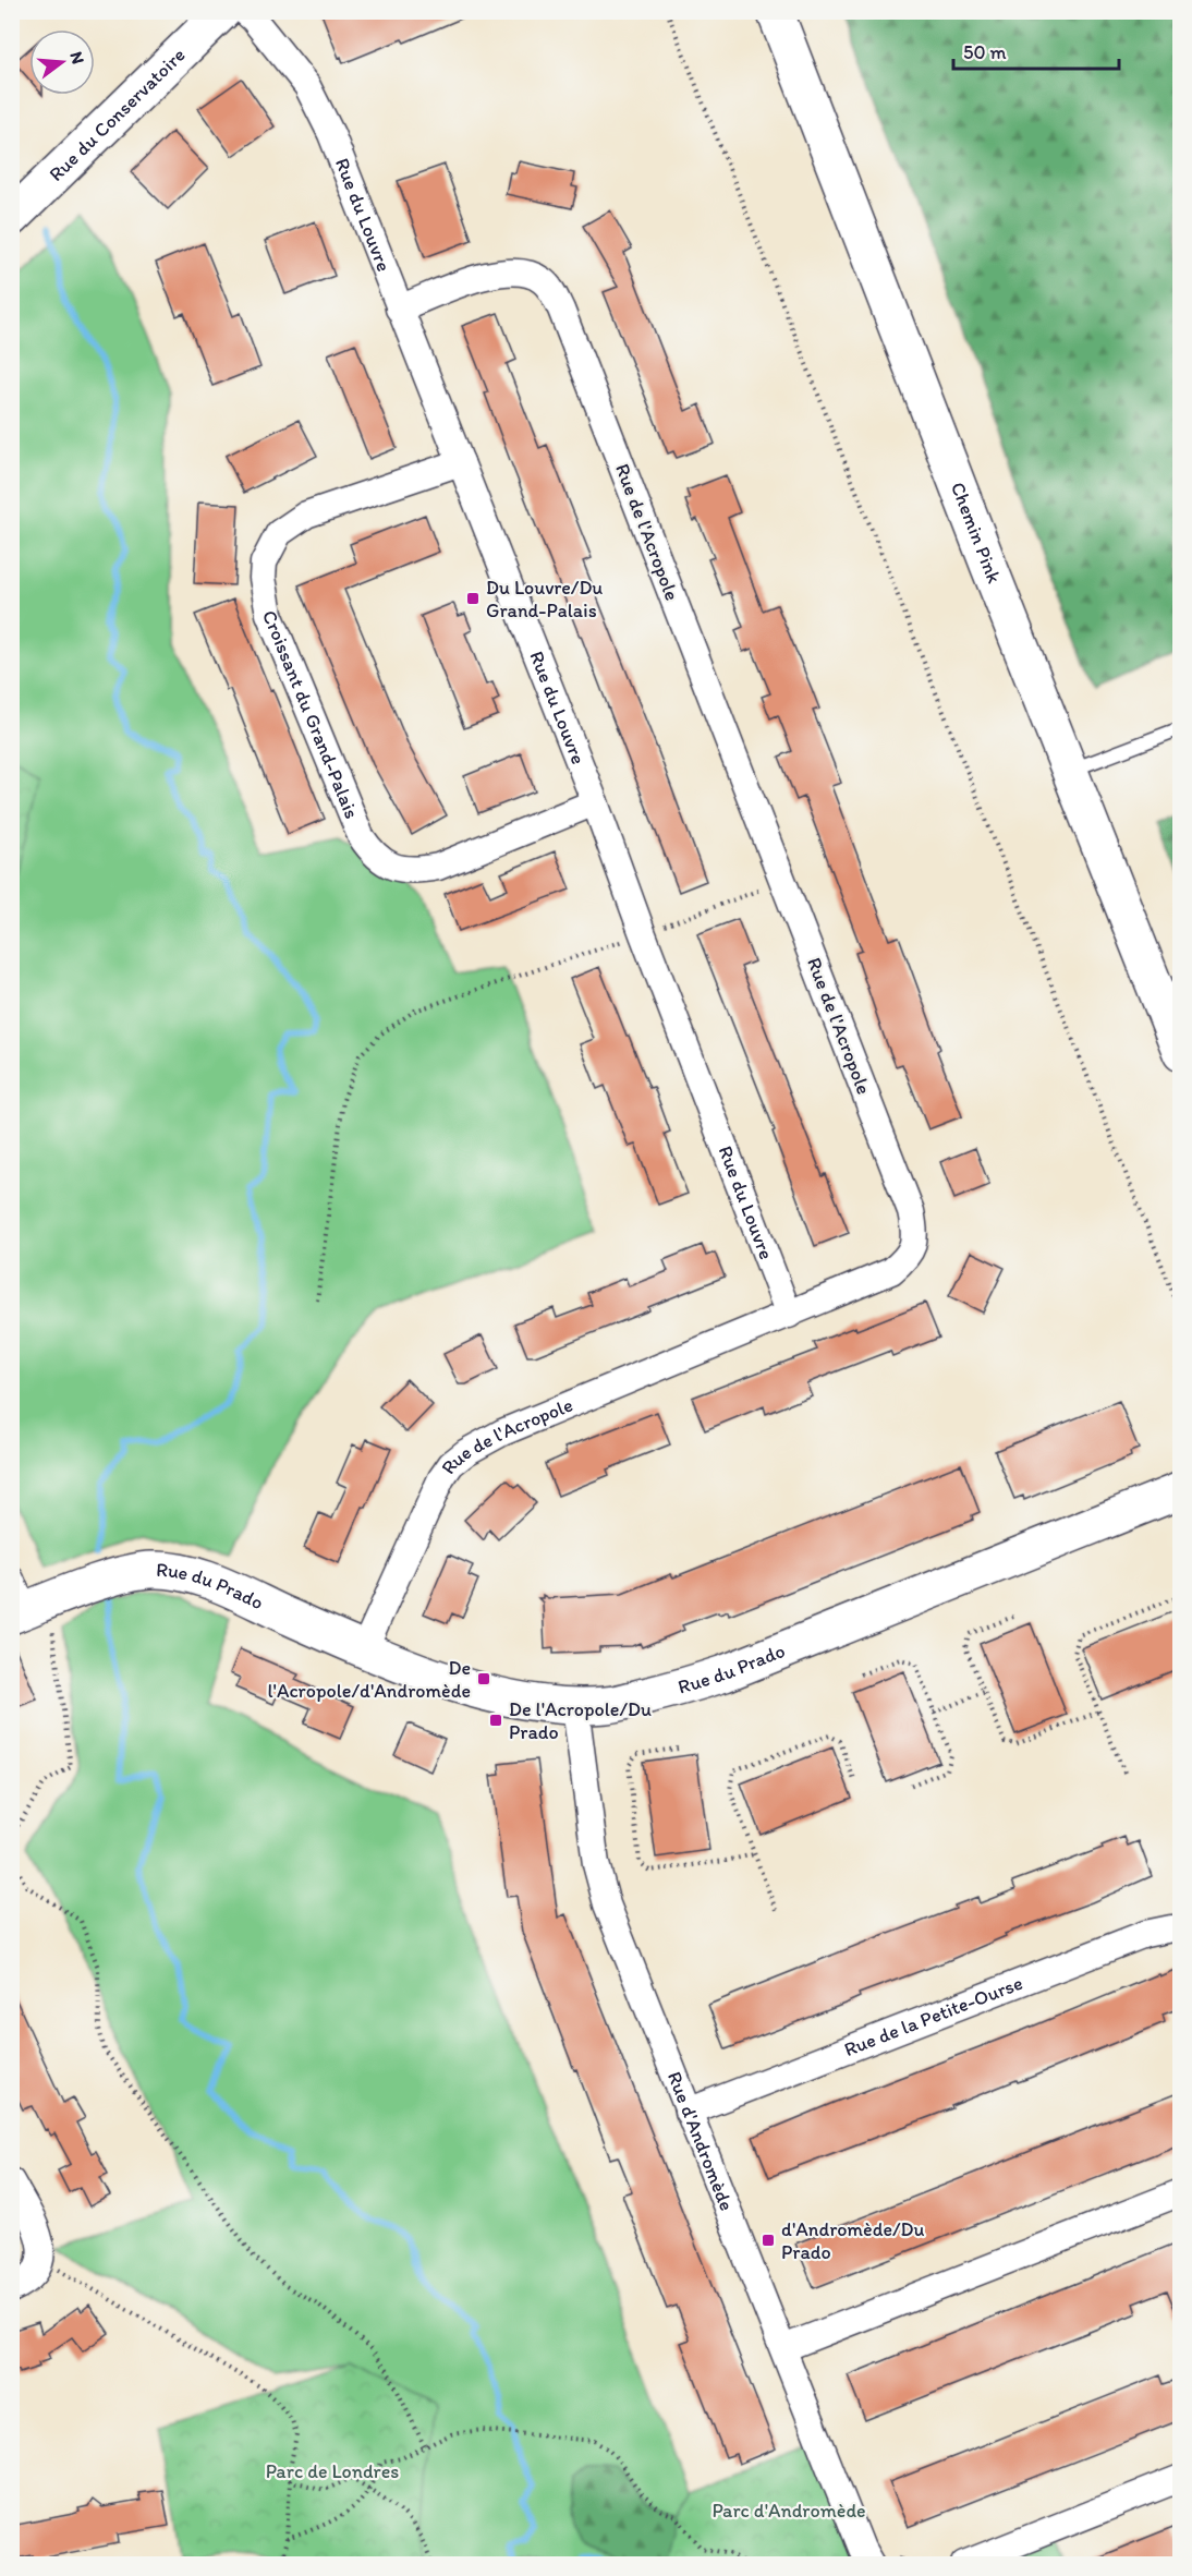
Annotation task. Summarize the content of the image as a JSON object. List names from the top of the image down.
{
  "streets": {
    "street": [
      "Rue du Conservatoire",
      "Rue du Louvre",
      "Rue de l'Acropole",
      "Chemin Pink",
      "Croissant du Grand-Palais",
      "Rue du Prado",
      "Rue de la Petite-Ourse",
      "Rue d'Andromède"
    ]
  },
  "crossings": [
    ["Rue du Louvre", "Rue de l'Acropole"],
    ["Rue du Louvre", "Croissant du Grand-Palais"],
    ["Rue de l'Acropole", "Rue du Prado"],
    ["Rue du Prado", "Rue d'Andromède"],
    ["Rue de la Petite-Ourse", "Rue d'Andromède"]
  ],
  "parks": ["Parc de Londres", "Parc d'Andromède"],
  "places": {
    "transit": [
      "Du Louvre/Du Grand-Palais",
      "De l'Acropole/d'Andromède",
      "De l'Acropole/Du Prado",
      "d'Andromède/Du Prado"
    ]
  },
  "scale_bar": "50 m",
  "north": "right"
}
